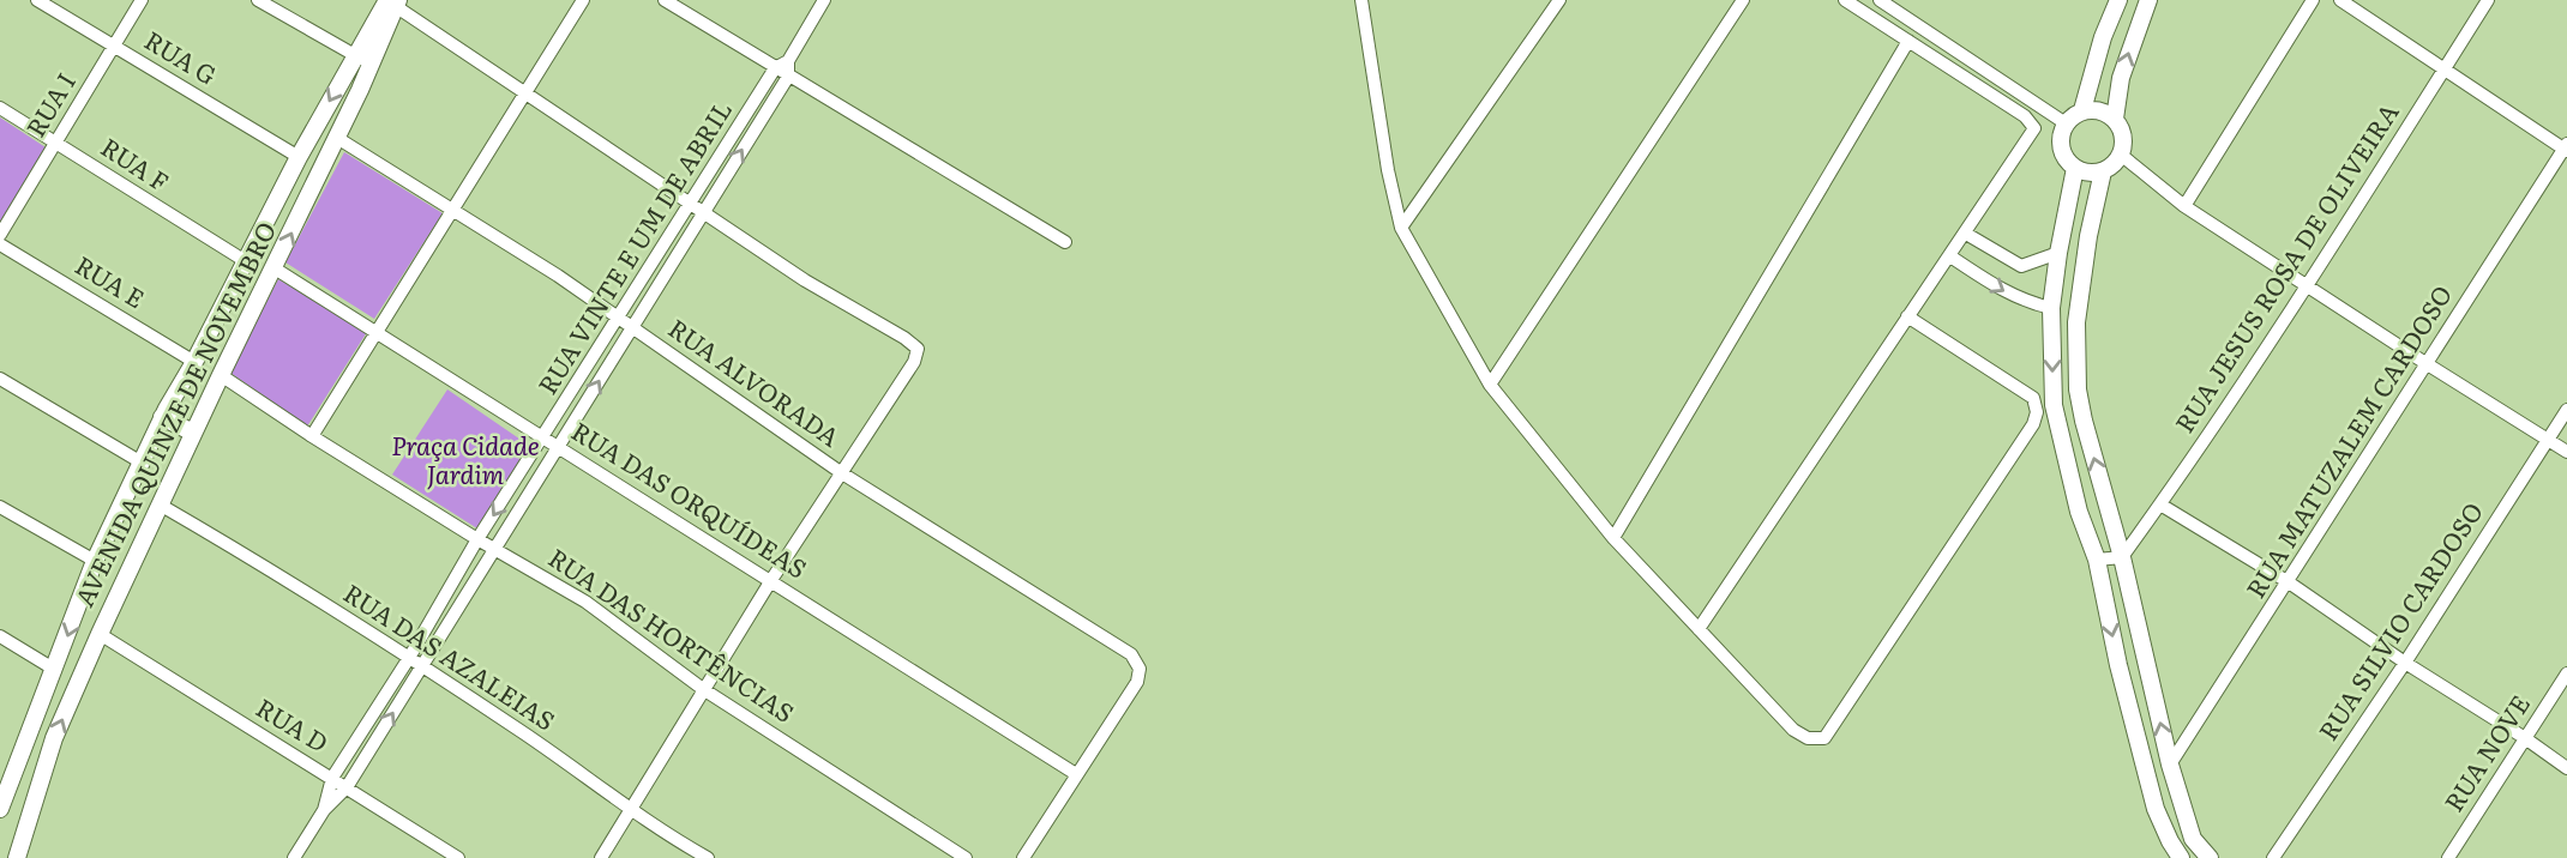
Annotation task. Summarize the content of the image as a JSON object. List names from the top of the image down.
{
  "streets": {
    "street": [
      "RUA G",
      "RUA I",
      "RUA F",
      "RUA VINTE E UM DE ABRIL",
      "RUA JESUS ROSA DE OLIVEIRA",
      "RUA E",
      "RUA ALVORADA",
      "AVENIDA QUINZE DE NOVEMBRO",
      "RUA MATUZALEM CARDOSO",
      "RUA DAS ORQUÍDEAS",
      "RUA SILVIO CARDOSO",
      "RUA DAS HORTÊNCIAS",
      "RUA DAS AZALEIAS",
      "RUA D",
      "RUA NOVE"
    ]
  },
  "crossings": [
    ["RUA G", "RUA I"],
    ["RUA G", "AVENIDA QUINZE DE NOVEMBRO"],
    ["RUA I", "RUA F"],
    ["RUA F", "AVENIDA QUINZE DE NOVEMBRO"],
    ["RUA VINTE E UM DE ABRIL", "RUA ALVORADA"],
    ["RUA VINTE E UM DE ABRIL", "RUA DAS ORQUÍDEAS"],
    ["RUA VINTE E UM DE ABRIL", "RUA DAS HORTÊNCIAS"],
    ["RUA VINTE E UM DE ABRIL", "RUA DAS AZALEIAS"],
    ["RUA VINTE E UM DE ABRIL", "RUA D"],
    ["RUA E", "AVENIDA QUINZE DE NOVEMBRO"],
    ["RUA ALVORADA", "AVENIDA QUINZE DE NOVEMBRO"],
    ["RUA ALVORADA", "RUA DAS ORQUÍDEAS"],
    ["AVENIDA QUINZE DE NOVEMBRO", "RUA DAS ORQUÍDEAS"],
    ["AVENIDA QUINZE DE NOVEMBRO", "RUA DAS HORTÊNCIAS"],
    ["AVENIDA QUINZE DE NOVEMBRO", "RUA DAS AZALEIAS"],
    ["AVENIDA QUINZE DE NOVEMBRO", "RUA D"]
  ],
  "parks": ["Praça Cidade Jardim"]
}
